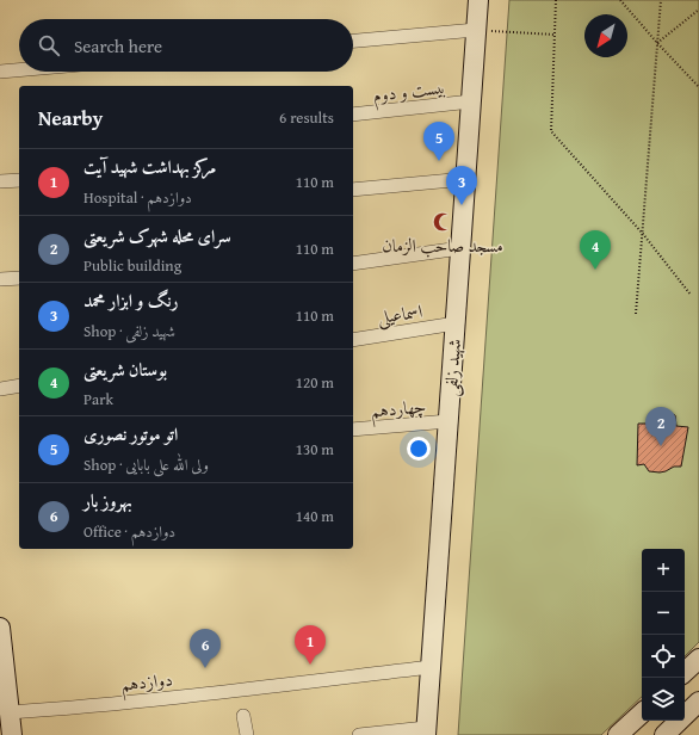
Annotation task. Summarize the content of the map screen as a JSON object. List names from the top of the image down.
{
  "streets": {
    "main road": ["شهید زلفی"],
    "street": [
      "بیست و دوم",
      "اسماعیلی",
      "چهاردهم",
      "دوازدهم"
    ]
  },
  "crossings": [
    ["بیست و دوم", "شهید زلفی"],
    ["اسماعیلی", "شهید زلفی"],
    ["شهید زلفی", "چهاردهم"],
    ["شهید زلفی", "دوازدهم"]
  ],
  "places": {
    "mosque": ["مسجد صاحب الزمان"]
  },
  "north": "bottom left",
  "page": {
    "search": "Search here",
    "heading": ["Nearby", "6 results"],
    "pins": [
      "5",
      "3",
      "4",
      "2",
      "1",
      "6"
    ],
    "list": [
      {
        "mark": "1",
        "name": "مرکز بهداشت شهید آیت",
        "note": "Hospital · دوازدهم",
        "value": "110 m"
      },
      {
        "mark": "2",
        "name": "سرای محله شهرک شریعتی",
        "note": "Public building",
        "value": "110 m"
      },
      {
        "mark": "3",
        "name": "رنگ و ابزار محمد",
        "note": "Shop · شهید زلفی",
        "value": "110 m"
      },
      {
        "mark": "4",
        "name": "بوستان شریعتی",
        "note": "Park",
        "value": "120 m"
      },
      {
        "mark": "5",
        "name": "اتو موتور نصوری",
        "note": "Shop · ولی الله علی‌ بابایی",
        "value": "130 m"
      },
      {
        "mark": "6",
        "name": "بهروز بار",
        "note": "Office · دوازدهم",
        "value": "140 m"
      }
    ],
    "map_buttons": ["+", "−"]
  }
}
